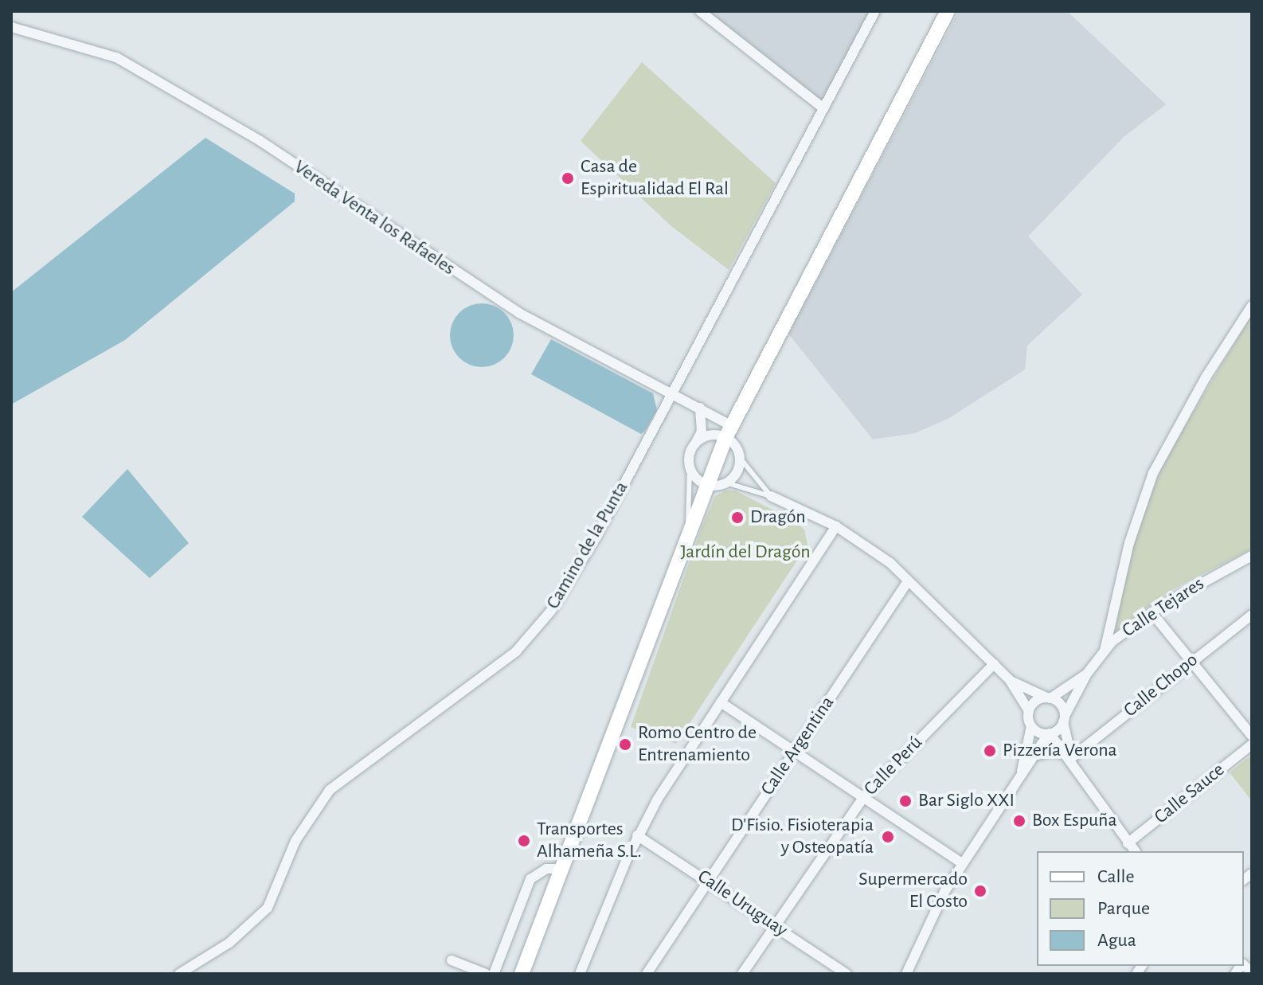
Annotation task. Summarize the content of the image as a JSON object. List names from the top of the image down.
{
  "streets": {
    "street": [
      "Vereda Venta los Rafaeles",
      "Camino de la Punta",
      "Calle Tejares",
      "Calle Chopo",
      "Calle Argentina",
      "Calle Perú",
      "Calle Sauce",
      "Calle Uruguay"
    ]
  },
  "crossings": [
    ["Vereda Venta los Rafaeles", "Camino de la Punta"],
    ["Calle Argentina", "Calle Uruguay"],
    ["Calle Perú", "Calle Uruguay"]
  ],
  "parks": ["Jardín del Dragón"],
  "places": [
    "Casa de Espiritualidad El Ral",
    "Dragón",
    "Romo Centro de Entrenamiento",
    "Pizzería Verona",
    "Bar Siglo XXI",
    "Box Espuña",
    "D'Fisio. Fisioterapia y Osteopatía",
    "Transportes Alhameña S.L.",
    "Supermercado El Costo"
  ],
  "legend": ["Calle", "Parque", "Agua"]
}
